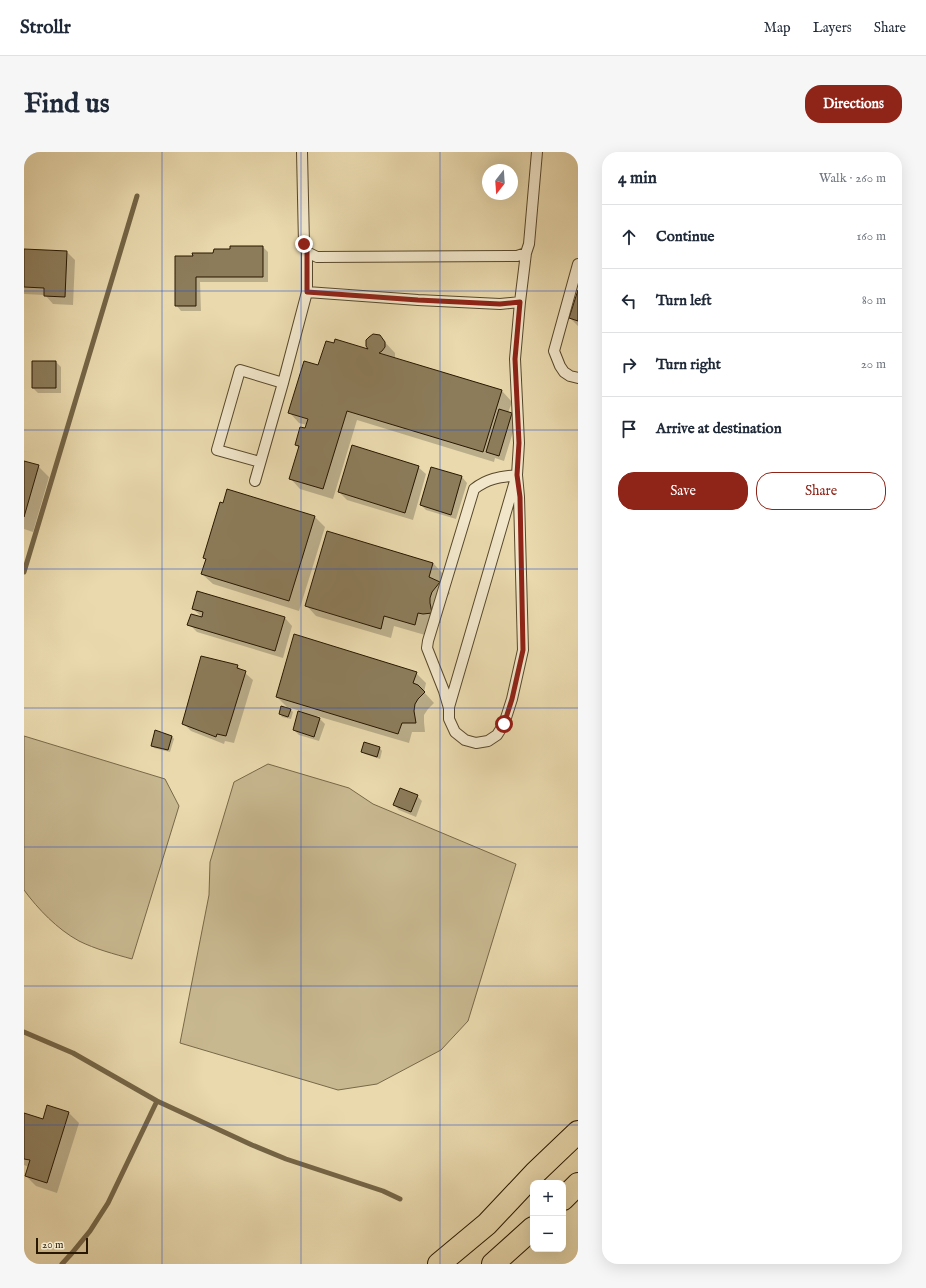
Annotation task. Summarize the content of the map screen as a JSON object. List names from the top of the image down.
{
  "scale_bar": "20 m",
  "north": "bottom",
  "page": {
    "header": "Strollr",
    "nav": ["Map", "Layers", "Share"],
    "buttons": [
      "Directions",
      ["Save", "Share"]
    ],
    "title": "Find us",
    "heading": ["4 min", "Walk · 260 m"],
    "list": [
      ["Continue", "160 m"],
      ["Turn left", "80 m"],
      ["Turn right", "20 m"],
      "Arrive at destination"
    ],
    "map_buttons": ["+", "−"],
    "scale": "20 m"
  }
}
